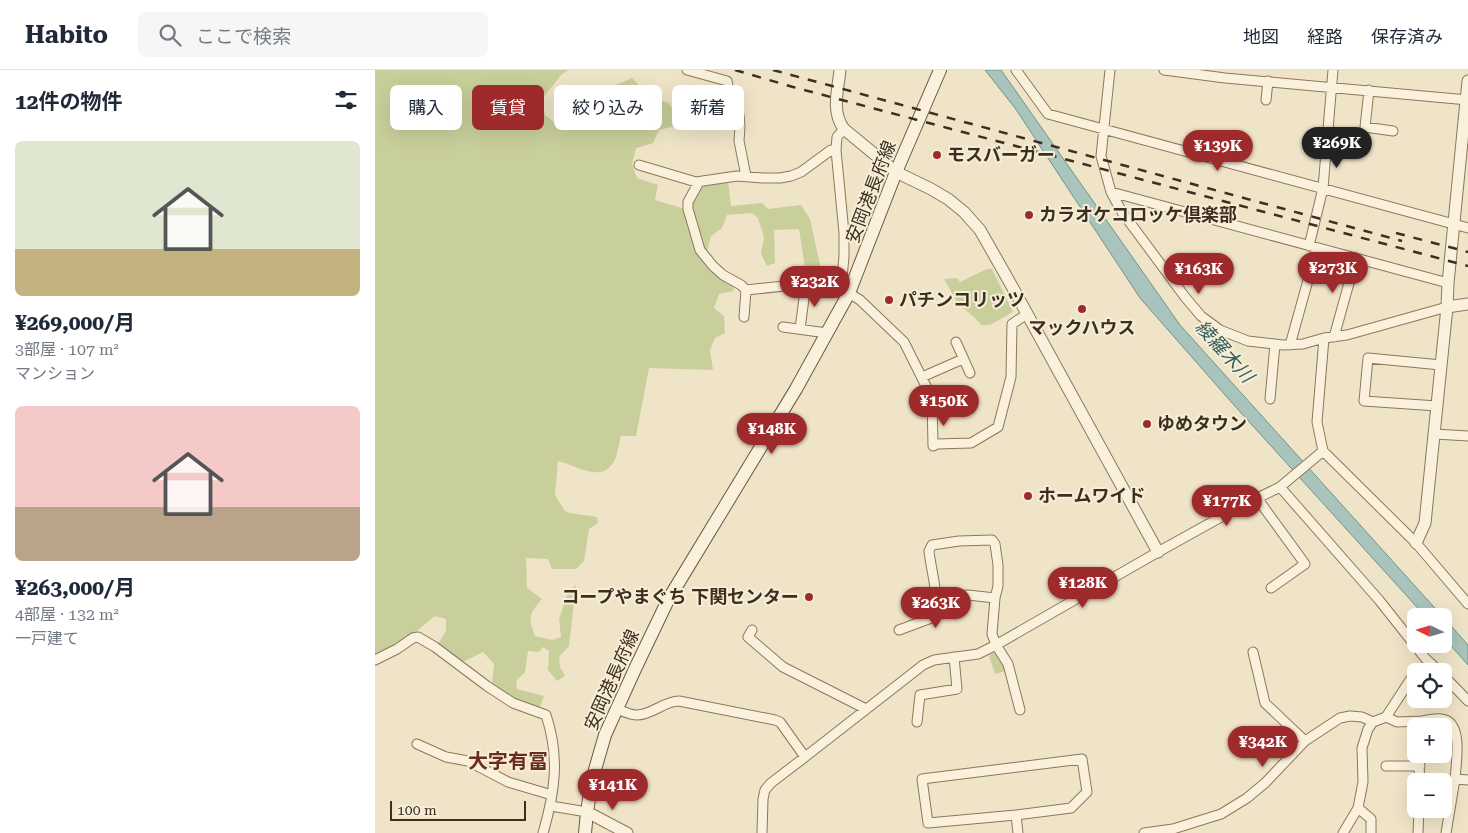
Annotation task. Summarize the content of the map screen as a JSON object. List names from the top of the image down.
{
  "streets": {
    "main road": ["安岡港長府線"]
  },
  "districts": ["大字有冨"],
  "water": ["綾羅木川"],
  "places": [
    "モスバーガー",
    "カラオケコロッケ倶楽部",
    "パチンコリッツ",
    "マックハウス",
    "ゆめタウン",
    "ホームワイド",
    "コープやまぐち 下関センター"
  ],
  "scale_bar": "100 m",
  "north": "left",
  "page": {
    "header": "Habito",
    "search": "ここで検索",
    "nav": ["地図", "経路", "保存済み"],
    "heading": "12件の物件",
    "chip": [
      "購入",
      "賃貸",
      "絞り込み",
      "新着"
    ],
    "price": [
      "¥269K",
      "¥139K",
      "¥273K",
      "¥163K",
      "¥232K",
      "¥150K",
      "¥148K",
      "¥177K",
      "¥128K",
      "¥263K",
      "¥342K",
      "¥141K"
    ],
    "list": [
      {
        "name": "¥269,000/月",
        "note": "3部屋 · 107 m² · マンション"
      },
      {
        "name": "¥263,000/月",
        "note": "4部屋 · 132 m² · 一戸建て"
      }
    ],
    "map_buttons": ["+", "−"],
    "scale": "100 m"
  }
}
